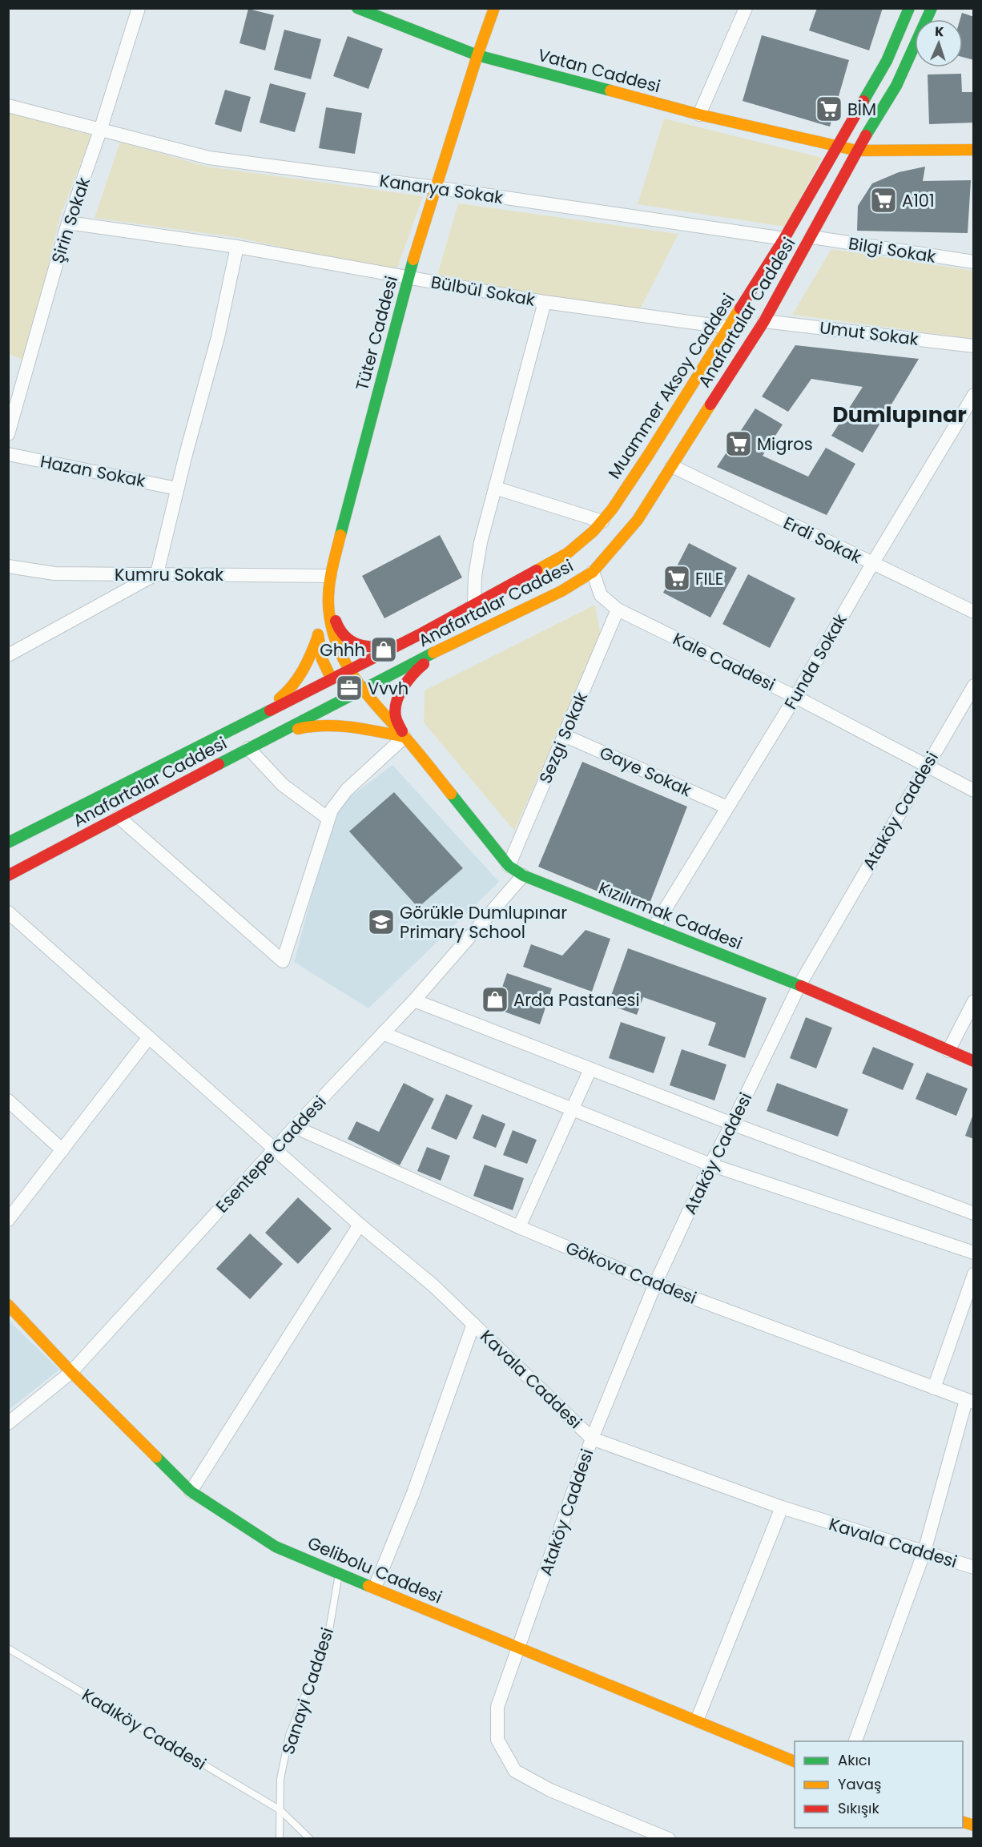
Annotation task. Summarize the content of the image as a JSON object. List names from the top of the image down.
{
  "streets": {
    "street": [
      "Vatan Caddesi",
      "Kanarya Sokak",
      "Şirin Sokak",
      "Bilgi Sokak",
      "Bülbül Sokak",
      "Anafartalar Caddesi",
      "Tüter Caddesi",
      "Umut Sokak",
      "Muammer Aksoy Caddesi",
      "Hazan Sokak",
      "Erdi Sokak",
      "Kumru Sokak",
      "Kale Caddesi",
      "Funda Sokak",
      "Sezgi Sokak",
      "Gaye Sokak",
      "Ataköy Caddesi",
      "Kızılırmak Caddesi",
      "Esentepe Caddesi",
      "Gökova Caddesi",
      "Kavala Caddesi",
      "Gelibolu Caddesi"
    ],
    "lane": ["Sanayi Caddesi", "Kadıköy Caddesi"]
  },
  "crossings": [
    ["Vatan Caddesi", "Anafartalar Caddesi"],
    ["Vatan Caddesi", "Tüter Caddesi"],
    ["Vatan Caddesi", "Muammer Aksoy Caddesi"],
    ["Kanarya Sokak", "Şirin Sokak"],
    ["Kanarya Sokak", "Tüter Caddesi"],
    ["Kanarya Sokak", "Muammer Aksoy Caddesi"],
    ["Şirin Sokak", "Bülbül Sokak"],
    ["Bilgi Sokak", "Anafartalar Caddesi"],
    ["Bülbül Sokak", "Tüter Caddesi"],
    ["Bülbül Sokak", "Muammer Aksoy Caddesi"],
    ["Anafartalar Caddesi", "Tüter Caddesi"],
    ["Anafartalar Caddesi", "Umut Sokak"],
    ["Anafartalar Caddesi", "Muammer Aksoy Caddesi"],
    ["Anafartalar Caddesi", "Erdi Sokak"],
    ["Anafartalar Caddesi", "Kale Caddesi"],
    ["Tüter Caddesi", "Muammer Aksoy Caddesi"],
    ["Tüter Caddesi", "Kumru Sokak"],
    ["Tüter Caddesi", "Kızılırmak Caddesi"],
    ["Erdi Sokak", "Funda Sokak"],
    ["Kale Caddesi", "Funda Sokak"],
    ["Kale Caddesi", "Sezgi Sokak"],
    ["Kale Caddesi", "Ataköy Caddesi"],
    ["Funda Sokak", "Gaye Sokak"],
    ["Funda Sokak", "Kızılırmak Caddesi"],
    ["Sezgi Sokak", "Gaye Sokak"],
    ["Sezgi Sokak", "Kızılırmak Caddesi"],
    ["Ataköy Caddesi", "Kızılırmak Caddesi"],
    ["Ataköy Caddesi", "Gökova Caddesi"],
    ["Ataköy Caddesi", "Kavala Caddesi"],
    ["Ataköy Caddesi", "Gelibolu Caddesi"],
    ["Kızılırmak Caddesi", "Esentepe Caddesi"],
    ["Esentepe Caddesi", "Gökova Caddesi"],
    ["Esentepe Caddesi", "Kavala Caddesi"],
    ["Esentepe Caddesi", "Gelibolu Caddesi"],
    ["Gelibolu Caddesi", "Sanayi Caddesi"],
    ["Sanayi Caddesi", "Kadıköy Caddesi"]
  ],
  "districts": ["Dumlupınar"],
  "places": {
    "supermarket": [
      "BİM",
      "A101",
      "Migros",
      "FILE"
    ],
    "shop": ["Ghhh", "Arda Pastanesi"],
    "office": ["Vvvh"],
    "school or university": ["Görükle Dumlupınar Primary School"]
  },
  "legend": ["Akıcı", "Yavaş", "Sıkışık"],
  "north": "top"
}
